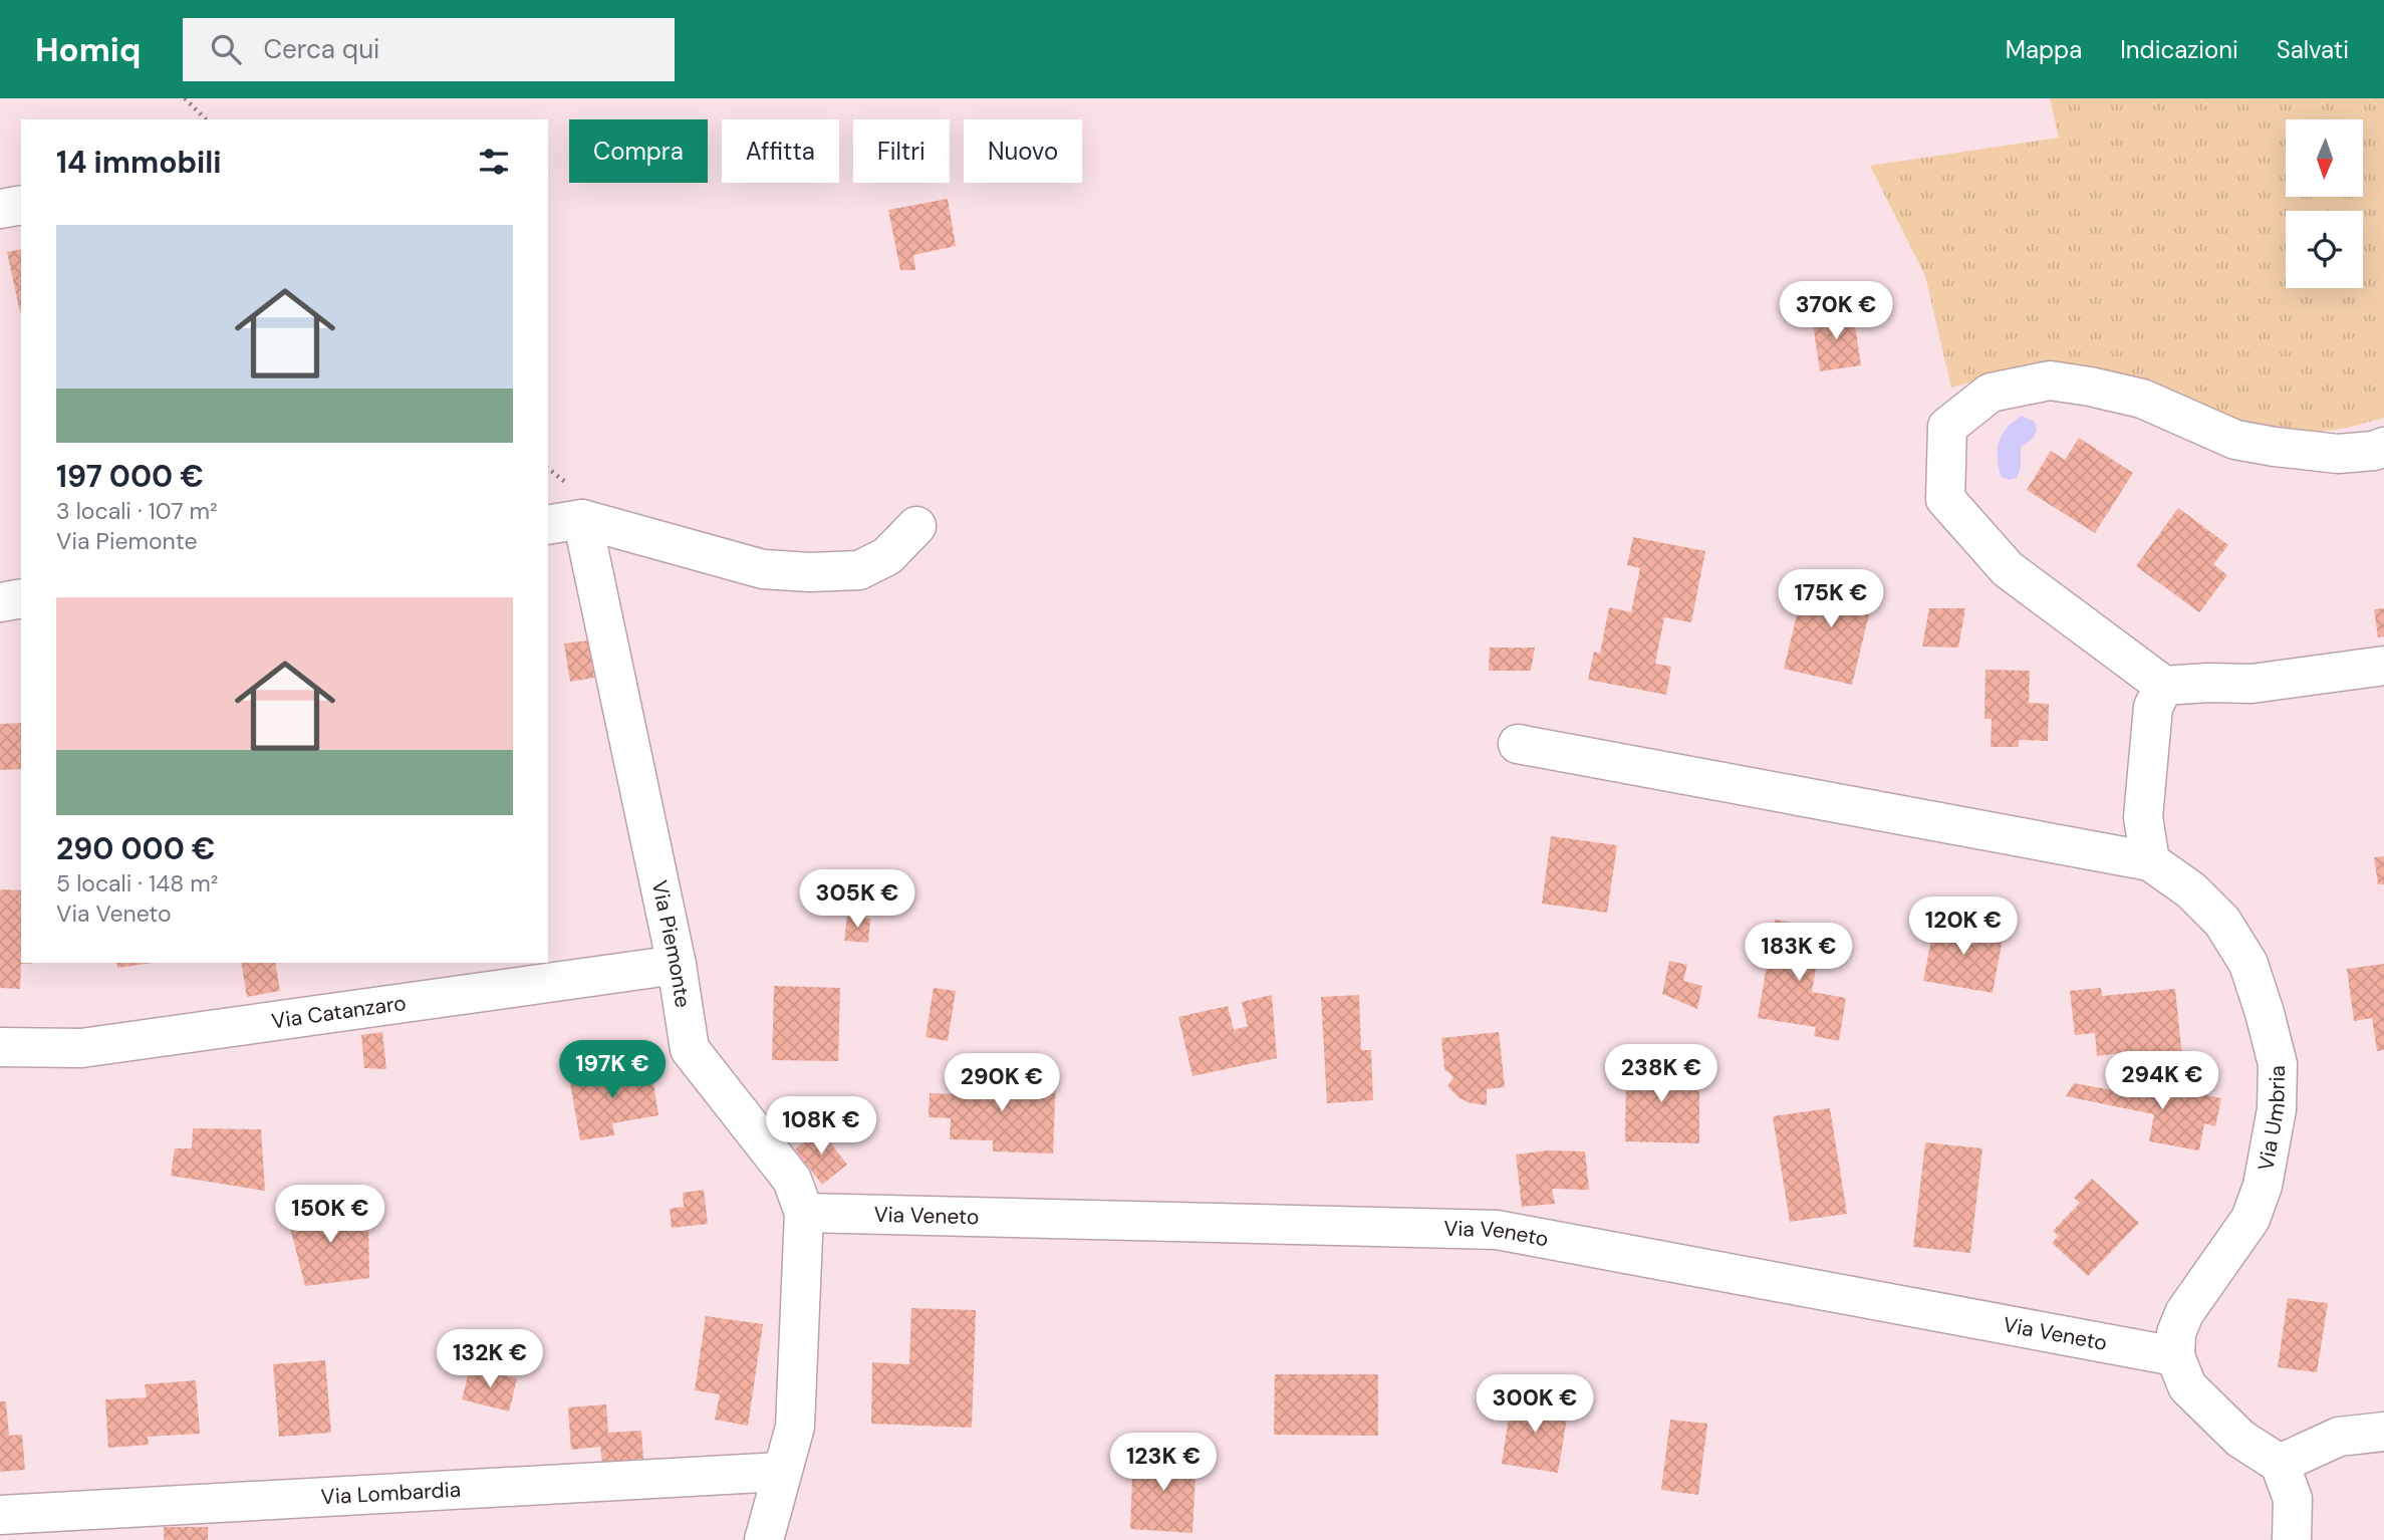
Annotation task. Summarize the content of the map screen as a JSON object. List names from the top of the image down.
{
  "streets": {
    "street": [
      "Via Piemonte",
      "Via Catanzaro",
      "Via Umbria",
      "Via Veneto",
      "Via Lombardia"
    ]
  },
  "crossings": [
    ["Via Piemonte", "Via Catanzaro"],
    ["Via Piemonte", "Via Veneto"],
    ["Via Piemonte", "Via Lombardia"],
    ["Via Umbria", "Via Veneto"]
  ],
  "north": "bottom",
  "page": {
    "header": "Homiq",
    "search": "Cerca qui",
    "nav": ["Mappa", "Indicazioni", "Salvati"],
    "chip": [
      "Compra",
      "Affitta",
      "Filtri",
      "Nuovo"
    ],
    "heading": "14 immobili",
    "list": [
      {
        "name": "197 000 €",
        "note": "3 locali · 107 m² · Via Piemonte"
      },
      {
        "name": "290 000 €",
        "note": "5 locali · 148 m² · Via Veneto"
      }
    ],
    "price": [
      "370K €",
      "175K €",
      "305K €",
      "120K €",
      "183K €",
      "197K €",
      "238K €",
      "294K €",
      "290K €",
      "108K €",
      "150K €",
      "132K €",
      "300K €",
      "123K €"
    ]
  }
}
